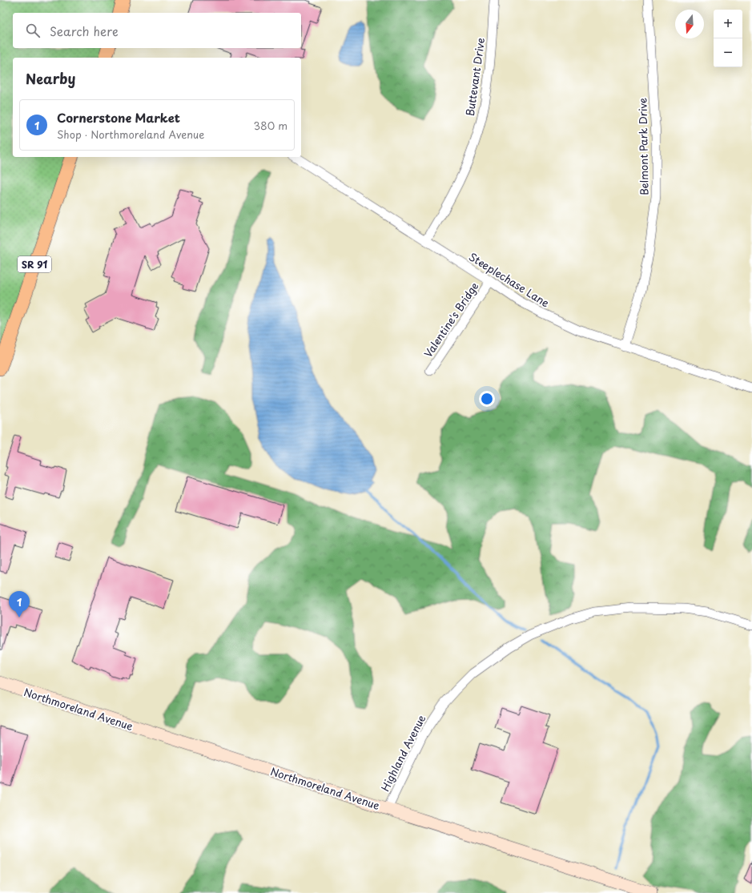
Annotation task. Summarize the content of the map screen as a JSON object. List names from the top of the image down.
{
  "streets": {
    "main road": ["SR 91"],
    "street": [
      "Buttevant Drive",
      "Belmont Park Drive",
      "Steeplechase Lane",
      "Valentine's Bridge",
      "Northmoreland Avenue",
      "Highland Avenue"
    ]
  },
  "crossings": [
    ["Buttevant Drive", "Steeplechase Lane"],
    ["Belmont Park Drive", "Steeplechase Lane"],
    ["Steeplechase Lane", "Valentine's Bridge"],
    ["Northmoreland Avenue", "Highland Avenue"]
  ],
  "north": "bottom",
  "page": {
    "map_buttons": ["+", "−"],
    "search": "Search here",
    "heading": "Nearby",
    "list": [
      {
        "mark": "1",
        "name": "Cornerstone Market",
        "note": "Shop · Northmoreland Avenue",
        "value": "380 m"
      }
    ],
    "pins": "1"
  }
}
